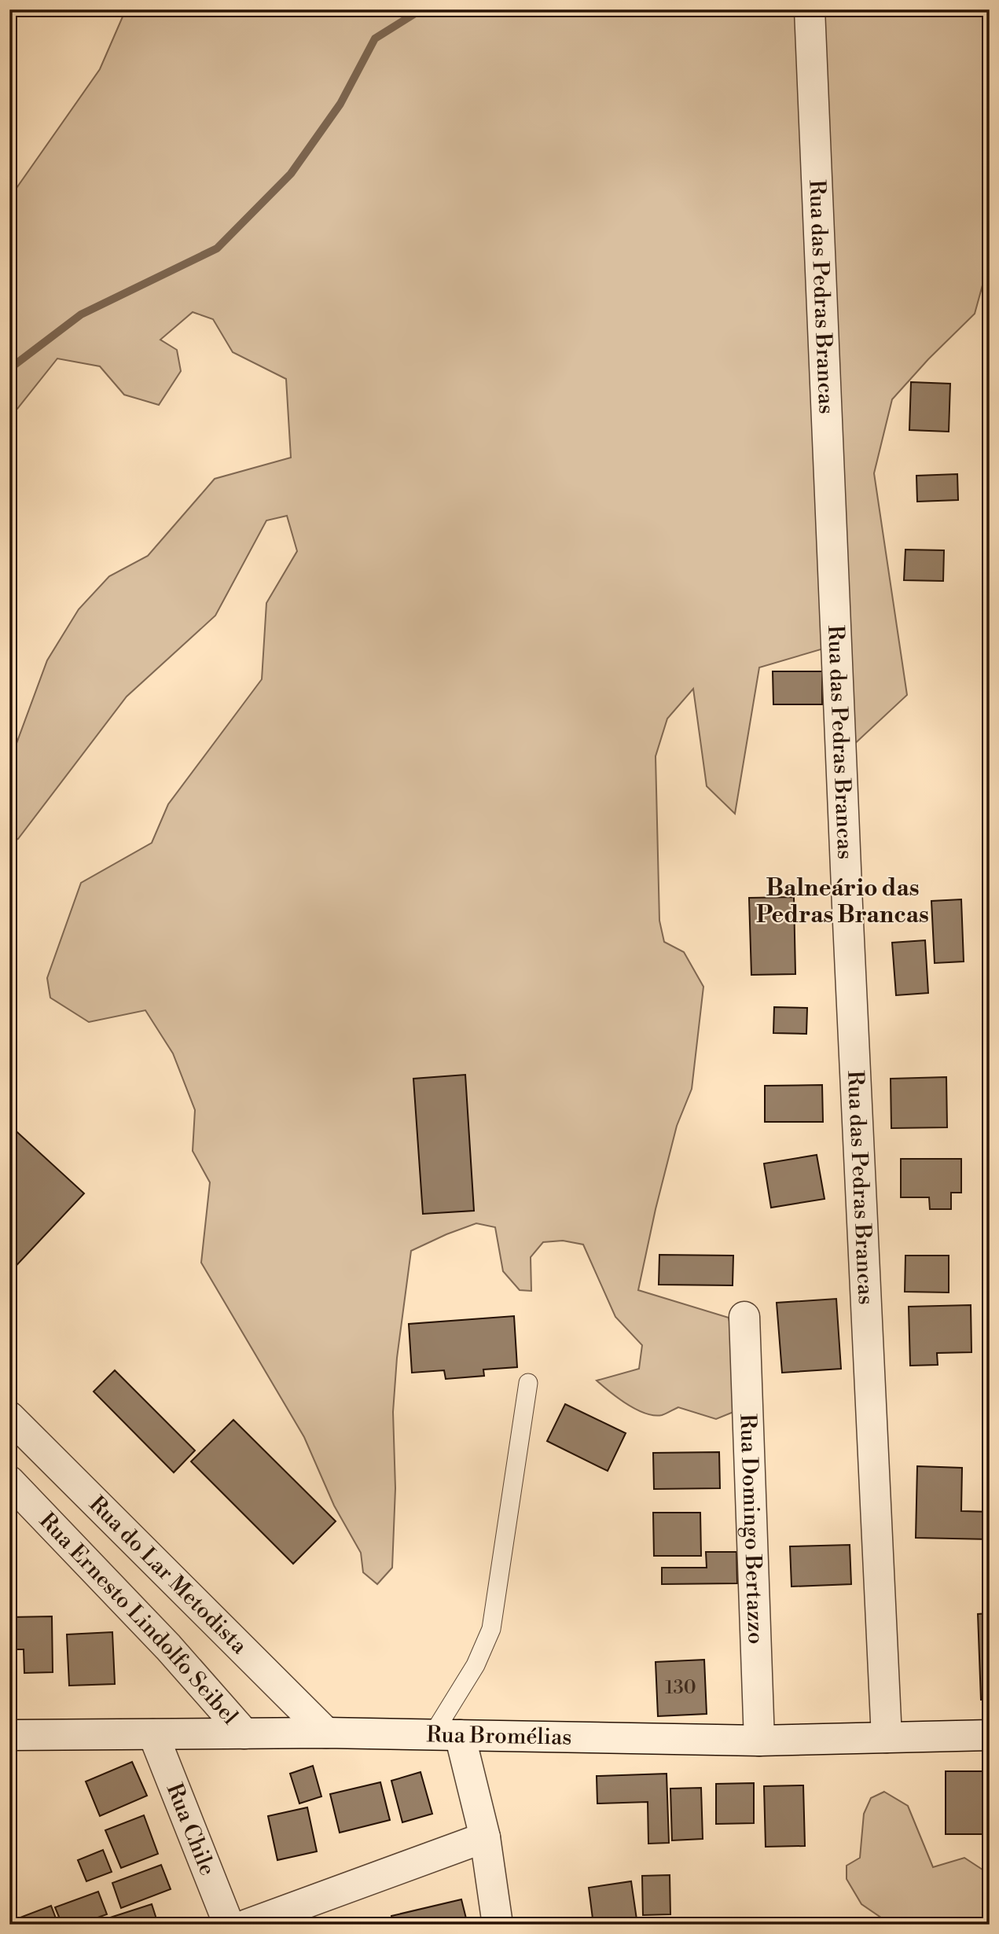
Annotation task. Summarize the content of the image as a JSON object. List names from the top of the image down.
{
  "streets": {
    "street": [
      "Rua das Pedras Brancas",
      "Rua Domingo Bertazzo",
      "Rua do Lar Metodista",
      "Rua Ernesto Lindolfo Seibel",
      "Rua Bromélias",
      "Rua Chile"
    ]
  },
  "crossings": [
    ["Rua das Pedras Brancas", "Rua Bromélias"],
    ["Rua Domingo Bertazzo", "Rua Bromélias"],
    ["Rua do Lar Metodista", "Rua Bromélias"],
    ["Rua Ernesto Lindolfo Seibel", "Rua Bromélias"],
    ["Rua Bromélias", "Rua Chile"]
  ],
  "districts": ["Balneário das Pedras Brancas"],
  "house_numbers": ["130"]
}
